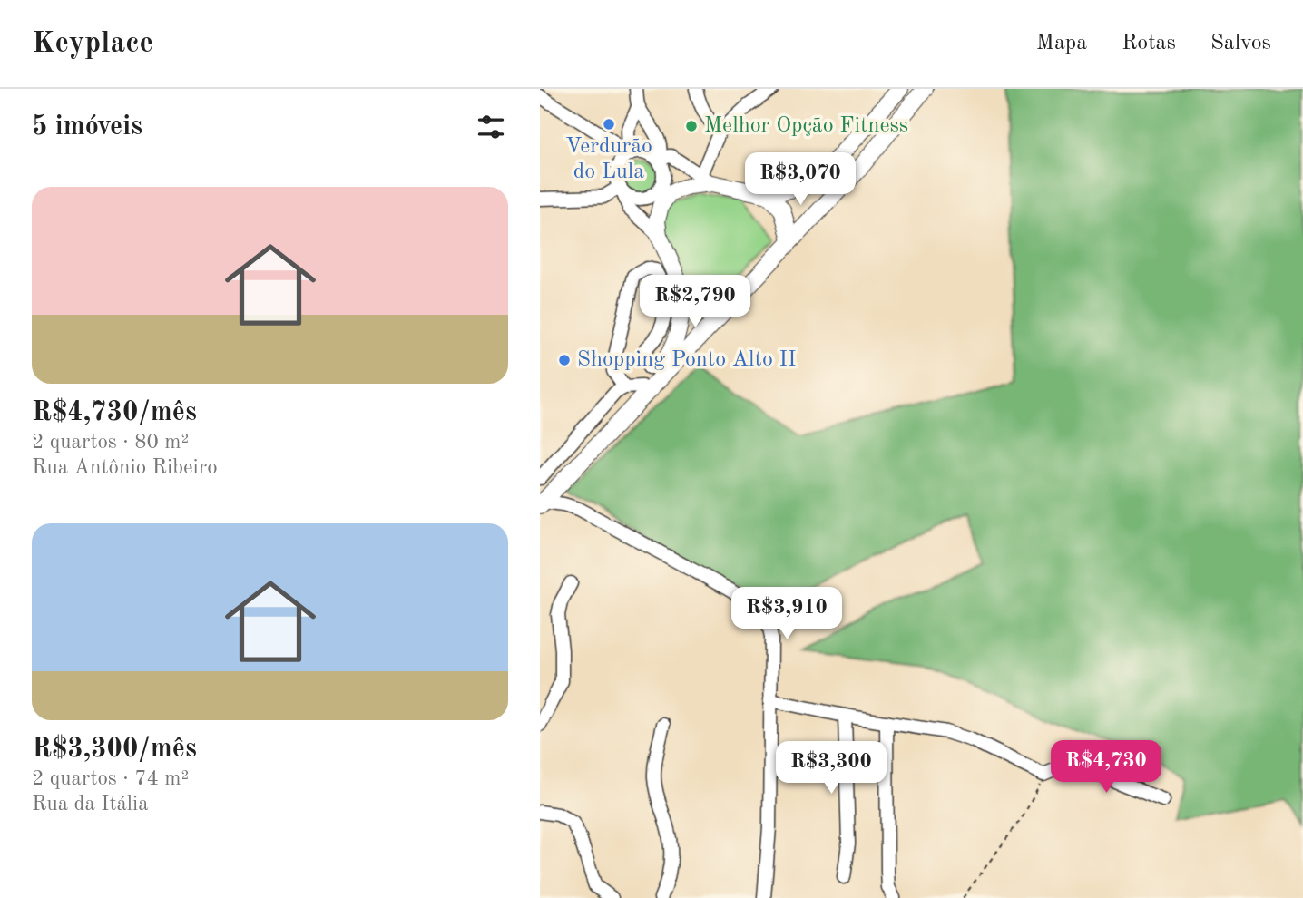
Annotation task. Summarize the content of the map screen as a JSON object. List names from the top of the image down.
{
  "places": ["Verdurão do Lula", "Melhor Opção Fitness", "Shopping Ponto Alto II"],
  "page": {
    "header": "Keyplace",
    "nav": ["Mapa", "Rotas", "Salvos"],
    "heading": "5 imóveis",
    "price": [
      "R$3,070",
      "R$2,790",
      "R$3,910",
      "R$4,730",
      "R$3,300"
    ],
    "list": [
      {
        "name": "R$4,730/mês",
        "note": "2 quartos · 80 m² · Rua Antônio Ribeiro"
      },
      {
        "name": "R$3,300/mês",
        "note": "2 quartos · 74 m² · Rua da Itália"
      }
    ]
  }
}
